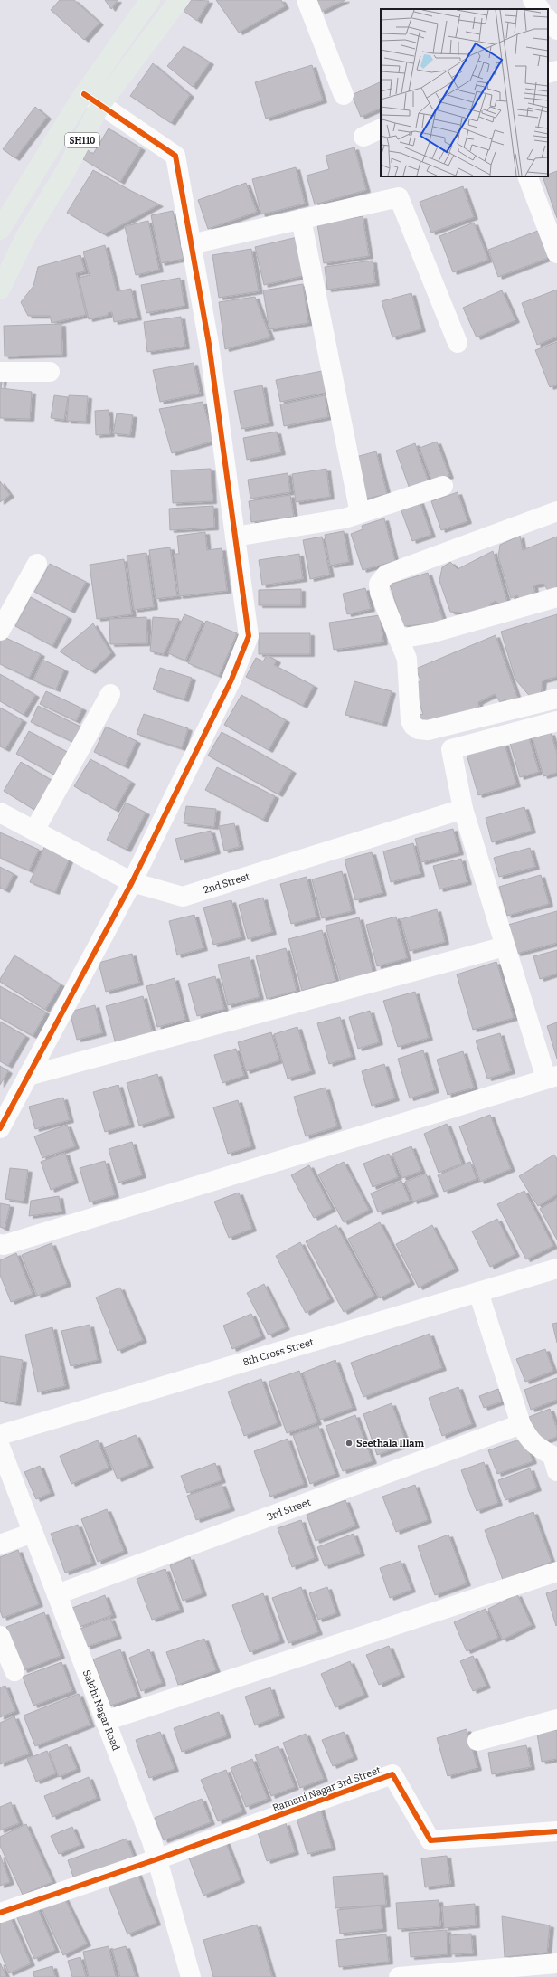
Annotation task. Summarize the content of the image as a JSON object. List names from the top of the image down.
{
  "streets": {
    "main road": ["SH110"],
    "street": [
      "2nd Street",
      "8th Cross Street",
      "3rd Street",
      "Sakthi Nagar Road",
      "Ramani Nagar 3rd Street"
    ]
  },
  "crossings": [
    ["3rd Street", "Sakthi Nagar Road"],
    ["Sakthi Nagar Road", "Ramani Nagar 3rd Street"]
  ],
  "places": ["Seethala Illam"]
}
